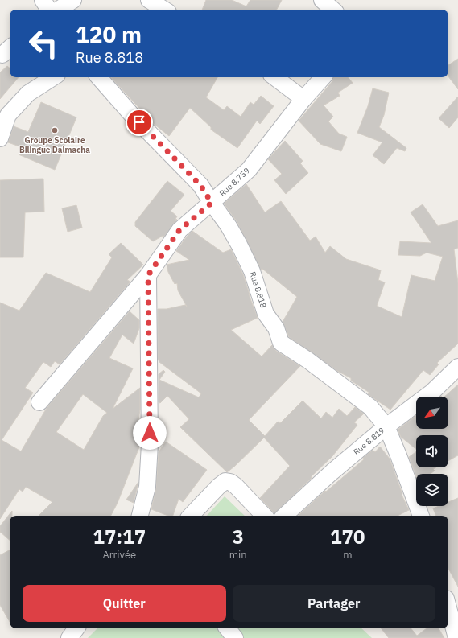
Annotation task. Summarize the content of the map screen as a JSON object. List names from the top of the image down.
{
  "streets": {
    "street": ["Rue 8.759", "Rue 8.818", "Rue 8.819"]
  },
  "crossings": [
    ["Rue 8.759", "Rue 8.818"],
    ["Rue 8.818", "Rue 8.819"]
  ],
  "places": ["Groupe Scolaire Bilingue Dalmacha"],
  "north": "bottom left",
  "page": {
    "turn": ["120 m", "Rue 8.818"],
    "eta": [
      "17:17",
      "Arrivée",
      "3",
      "min",
      "170",
      "m"
    ],
    "buttons": ["Quitter", "Partager"]
  }
}
